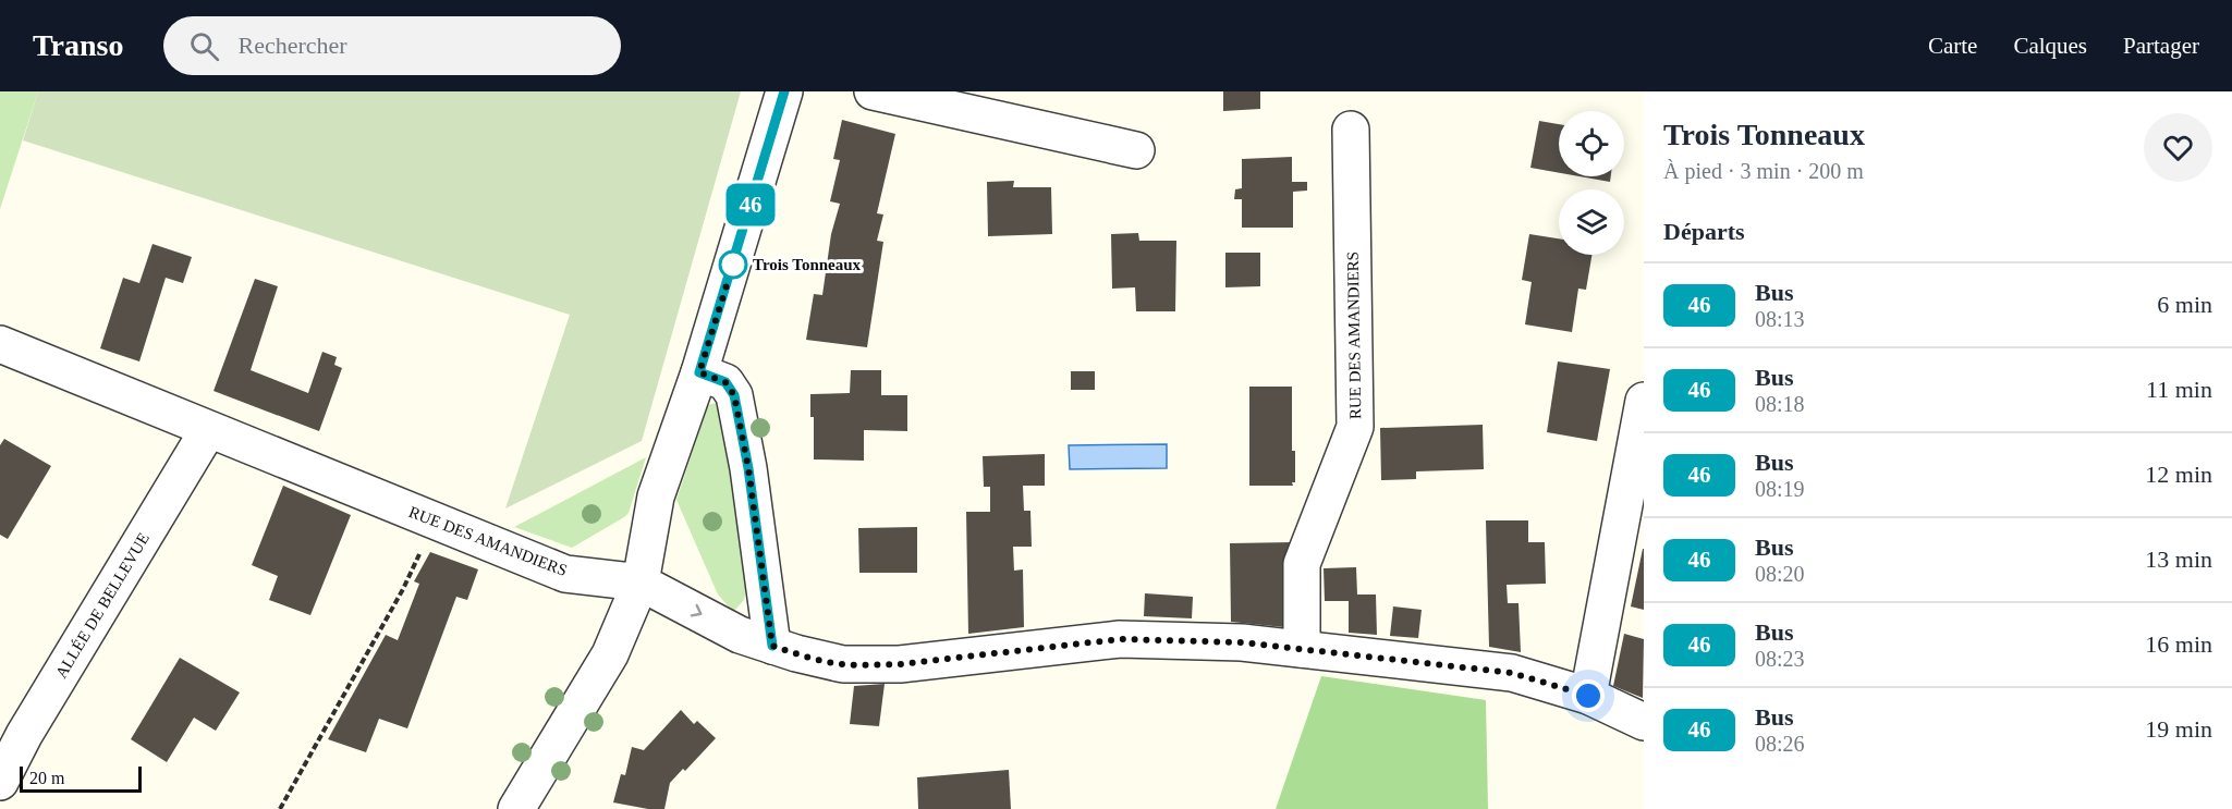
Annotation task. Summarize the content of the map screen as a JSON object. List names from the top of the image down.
{
  "streets": {
    "street": ["RUE DES AMANDIERS", "ALLÉE DE BELLEVUE"]
  },
  "crossings": [
    ["RUE DES AMANDIERS", "ALLÉE DE BELLEVUE"]
  ],
  "places": ["Trois Tonneaux"],
  "lines": ["bus line 46"],
  "scale_bar": "20 m",
  "page": {
    "header": "Transo",
    "search": "Rechercher",
    "nav": ["Carte", "Calques", "Partager"],
    "on_map": "46",
    "heading": [
      ["Trois Tonneaux", "À pied · 3 min · 200 m"],
      "Départs"
    ],
    "list": [
      {
        "mark": "46",
        "name": "Bus",
        "note": "08:13",
        "value": "6 min"
      },
      {
        "mark": "46",
        "name": "Bus",
        "note": "08:18",
        "value": "11 min"
      },
      {
        "mark": "46",
        "name": "Bus",
        "note": "08:19",
        "value": "12 min"
      },
      {
        "mark": "46",
        "name": "Bus",
        "note": "08:20",
        "value": "13 min"
      },
      {
        "mark": "46",
        "name": "Bus",
        "note": "08:23",
        "value": "16 min"
      },
      {
        "mark": "46",
        "name": "Bus",
        "note": "08:26",
        "value": "19 min"
      }
    ],
    "scale": "20 m"
  }
}
